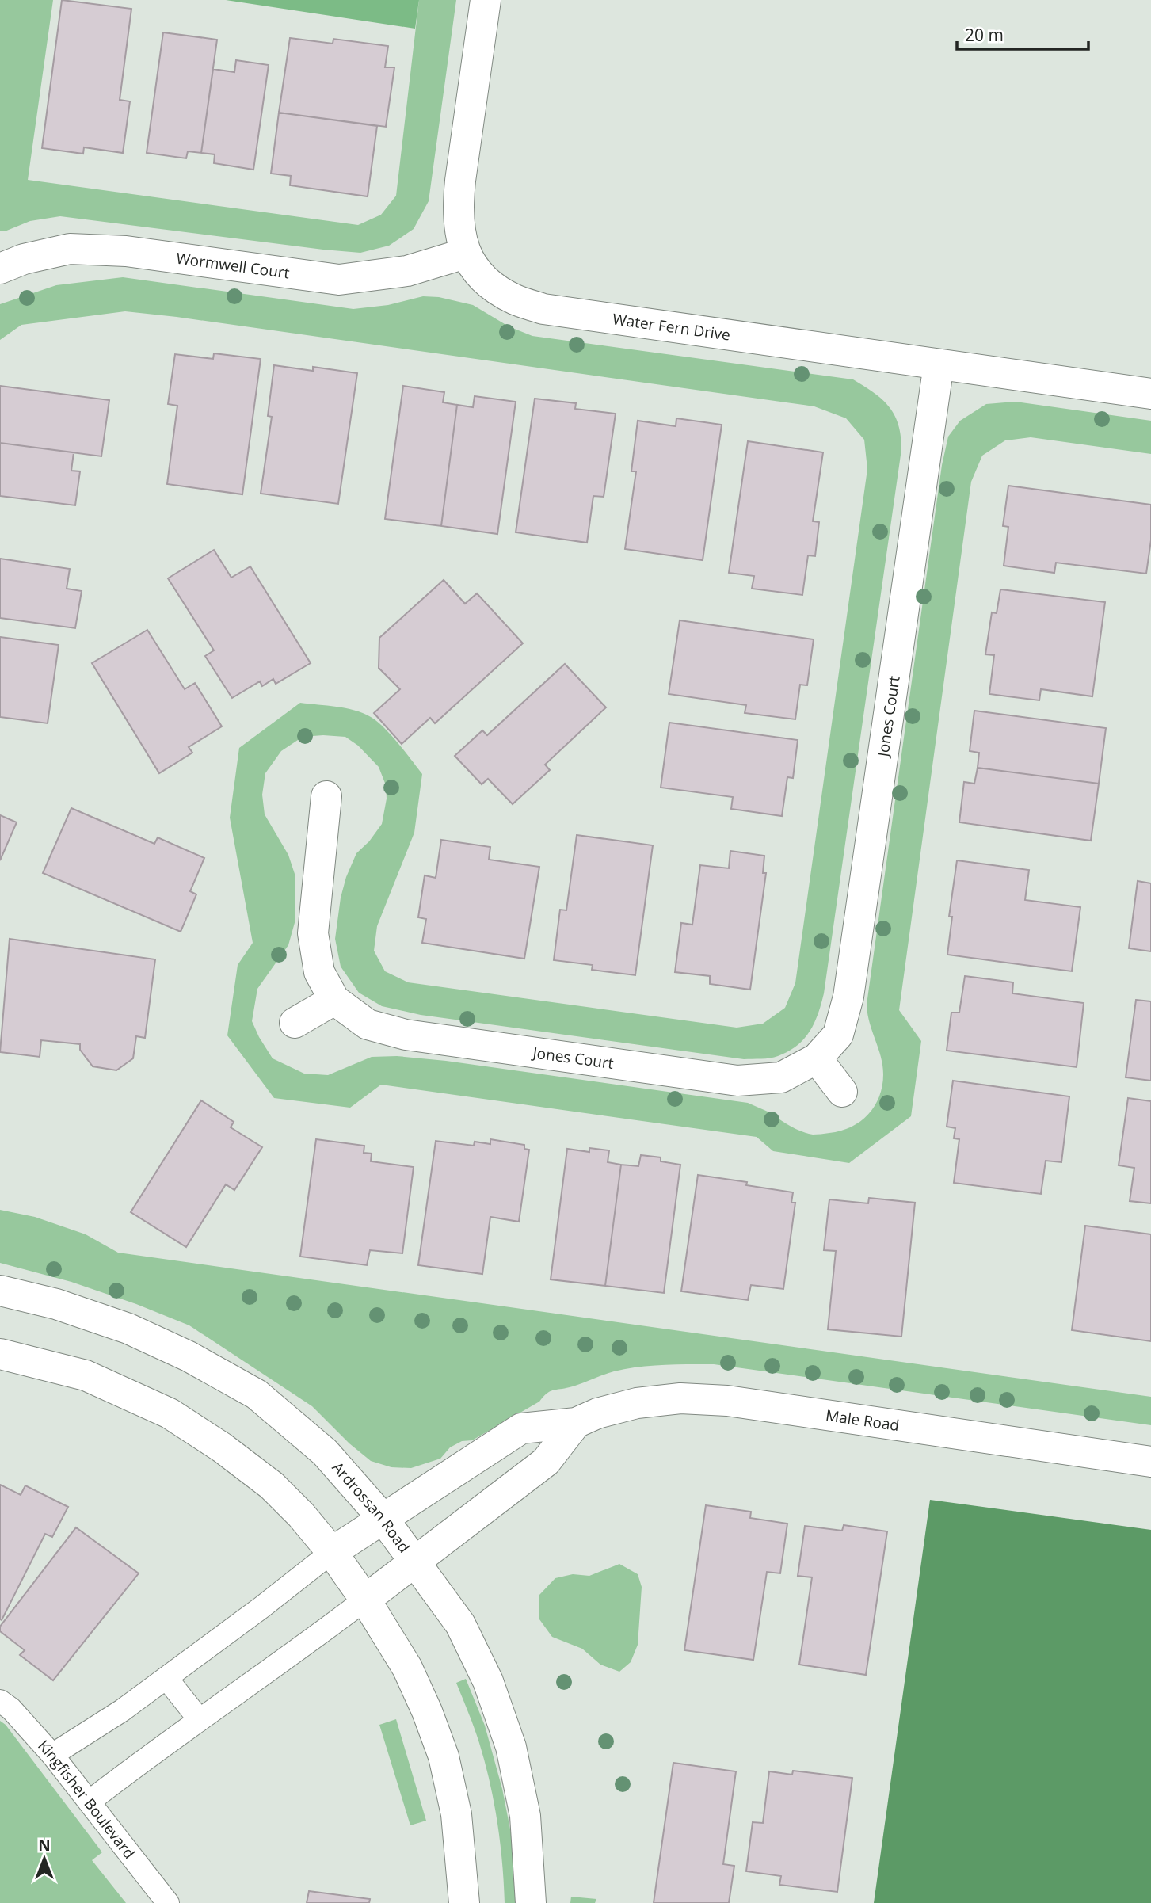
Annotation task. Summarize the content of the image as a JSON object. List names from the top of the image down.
{
  "streets": {
    "street": [
      "Wormwell Court",
      "Water Fern Drive",
      "Jones Court",
      "Male Road",
      "Ardrossan Road"
    ],
    "lane": ["Kingfisher Boulevard"]
  },
  "crossings": [
    ["Wormwell Court", "Water Fern Drive"],
    ["Water Fern Drive", "Jones Court"],
    ["Male Road", "Ardrossan Road"]
  ],
  "scale_bar": "20 m",
  "north": "top"
}
